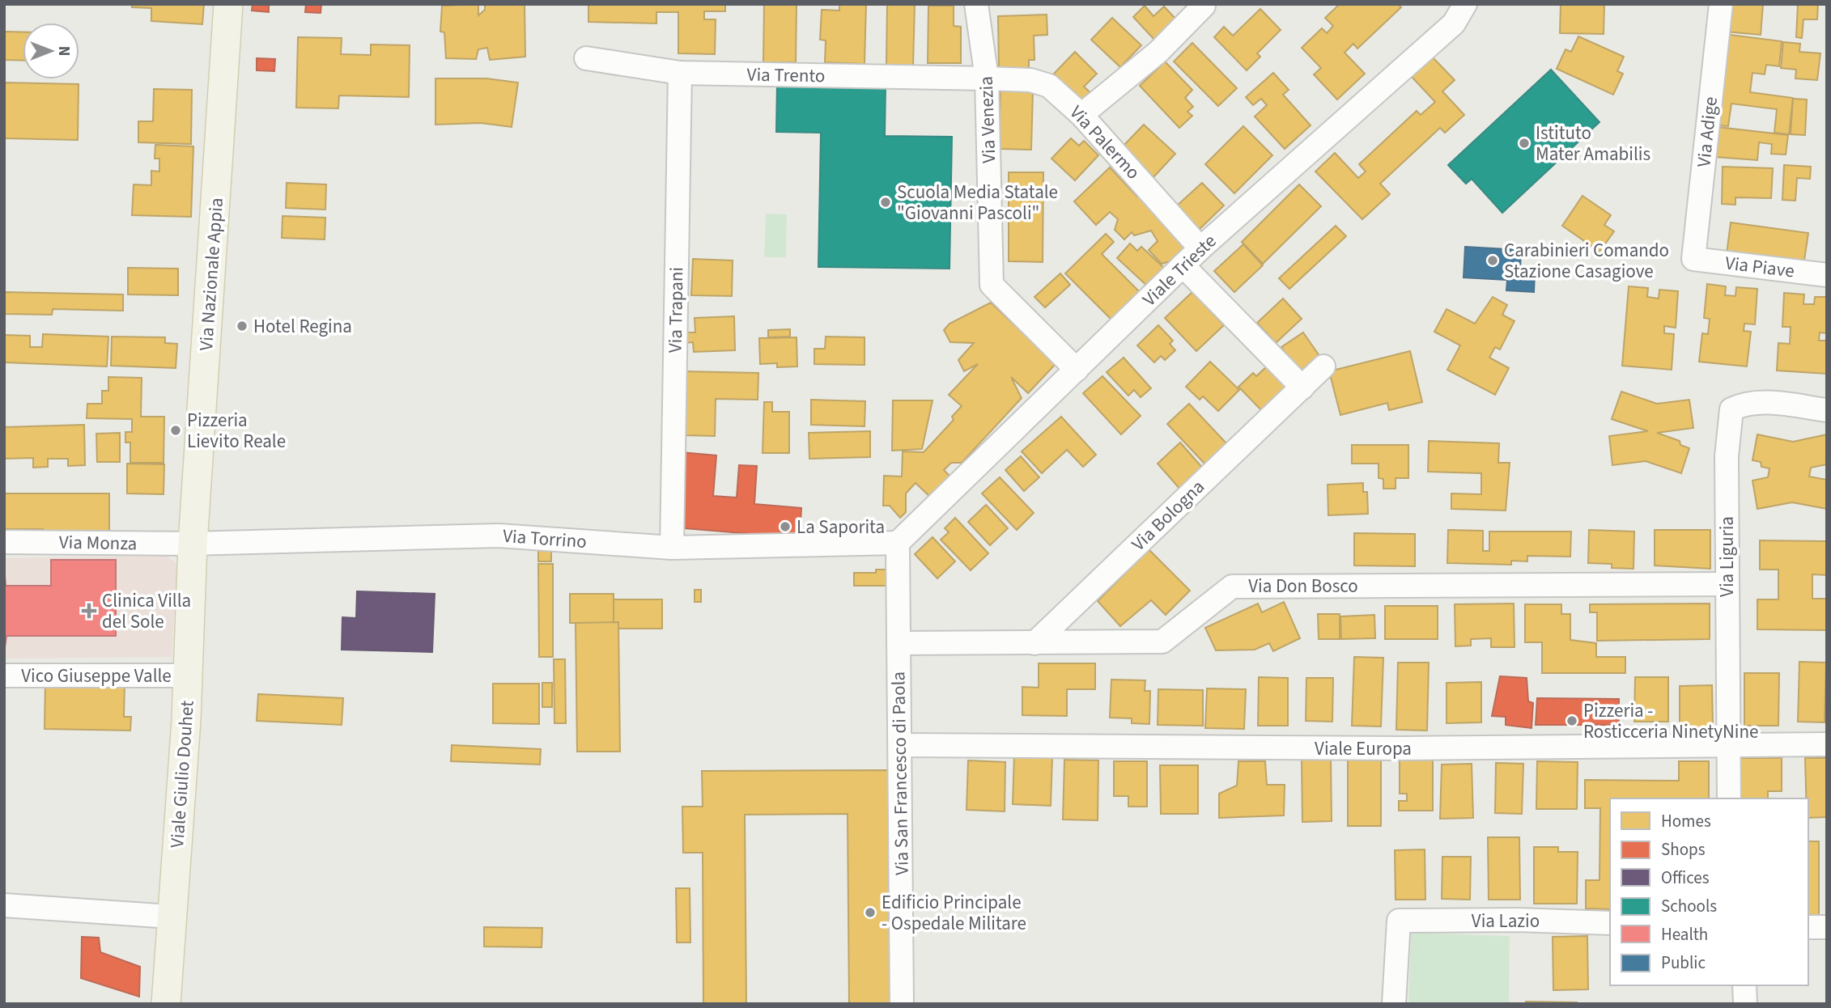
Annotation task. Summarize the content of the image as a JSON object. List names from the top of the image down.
{
  "streets": {
    "main road": ["Via Nazionale Appia", "Viale Giulio Douhet"],
    "street": [
      "Via Trento",
      "Via Venezia",
      "Via Adige",
      "Via Palermo",
      "Via Piave",
      "Viale Trieste",
      "Via Trapani",
      "Via Bologna",
      "Via Torrino",
      "Via Monza",
      "Via Liguria",
      "Via Don Bosco",
      "Vico Giuseppe Valle",
      "Viale Europa",
      "Via San Francesco di Paola",
      "Via Lazio"
    ]
  },
  "crossings": [
    ["Via Trento", "Via Venezia"],
    ["Via Trento", "Via Palermo"],
    ["Via Trento", "Via Trapani"],
    ["Via Venezia", "Via Palermo"],
    ["Via Venezia", "Viale Trieste"],
    ["Via Adige", "Via Piave"],
    ["Via Palermo", "Viale Trieste"],
    ["Viale Trieste", "Via Torrino"],
    ["Viale Trieste", "Via San Francesco di Paola"],
    ["Via Nazionale Appia", "Via Torrino"],
    ["Via Nazionale Appia", "Via Monza"],
    ["Via Nazionale Appia", "Viale Giulio Douhet"],
    ["Via Trapani", "Via Torrino"],
    ["Via Bologna", "Via Don Bosco"],
    ["Via Torrino", "Via Monza"],
    ["Via Torrino", "Via San Francesco di Paola"],
    ["Via Torrino", "Viale Giulio Douhet"],
    ["Via Monza", "Viale Giulio Douhet"],
    ["Via Liguria", "Via Don Bosco"],
    ["Via Liguria", "Viale Europa"],
    ["Via Don Bosco", "Via San Francesco di Paola"],
    ["Vico Giuseppe Valle", "Viale Giulio Douhet"],
    ["Viale Europa", "Via San Francesco di Paola"]
  ],
  "places": {
    "other": [
      "Istituto Mater Amabilis",
      "Scuola Media Statale \"Giovanni Pascoli\"",
      "Carabinieri Comando Stazione Casagiove",
      "Hotel Regina",
      "Pizzeria Lievito Reale",
      "La Saporita",
      "Pizzeria - Rosticceria NinetyNine",
      "Edificio Principale - Ospedale Militare"
    ],
    "health": ["Clinica Villa del Sole"]
  },
  "legend": [
    "Homes",
    "Shops",
    "Offices",
    "Schools",
    "Health",
    "Public"
  ],
  "north": "right"
}
